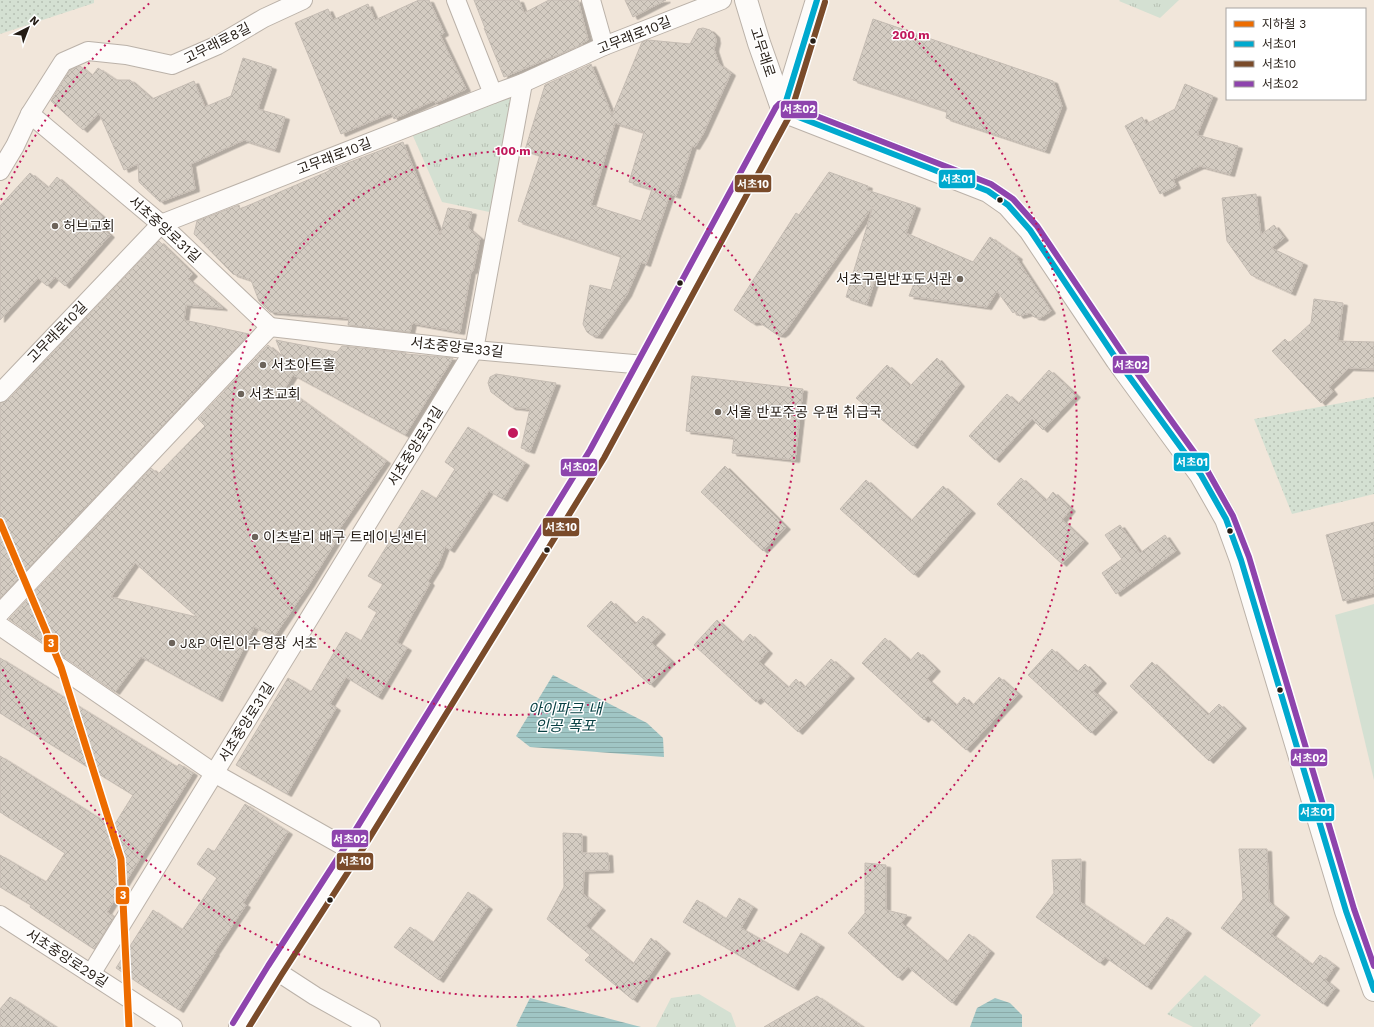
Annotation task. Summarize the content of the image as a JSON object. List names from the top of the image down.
{
  "streets": {
    "street": [
      "고무래로10길",
      "고무래로8길",
      "고무래로",
      "서초중앙로31길",
      "서초중앙로33길",
      "서초중앙로29길"
    ]
  },
  "crossings": [
    ["고무래로10길", "서초중앙로31길"],
    ["고무래로8길", "서초중앙로31길"],
    ["서초중앙로31길", "서초중앙로33길"],
    ["서초중앙로31길", "서초중앙로29길"]
  ],
  "water": ["아이파크 내 인공 폭포"],
  "places": [
    "허브교회",
    "서초구립반포도서관",
    "서초아트홀",
    "서초교회",
    "서울 반포주공 우편 취급국",
    "이츠발리 배구 트레이닝센터",
    "J&P 어린이수영장 서초"
  ],
  "lines": [
    "transit line 서초01",
    "transit line 서초10",
    "transit line 서초02",
    "metro line 3"
  ],
  "legend": [
    "지하철 3",
    "서초01",
    "서초10",
    "서초02"
  ],
  "north": "top right",
  "rings": ["200 m", "100 m"]
}
